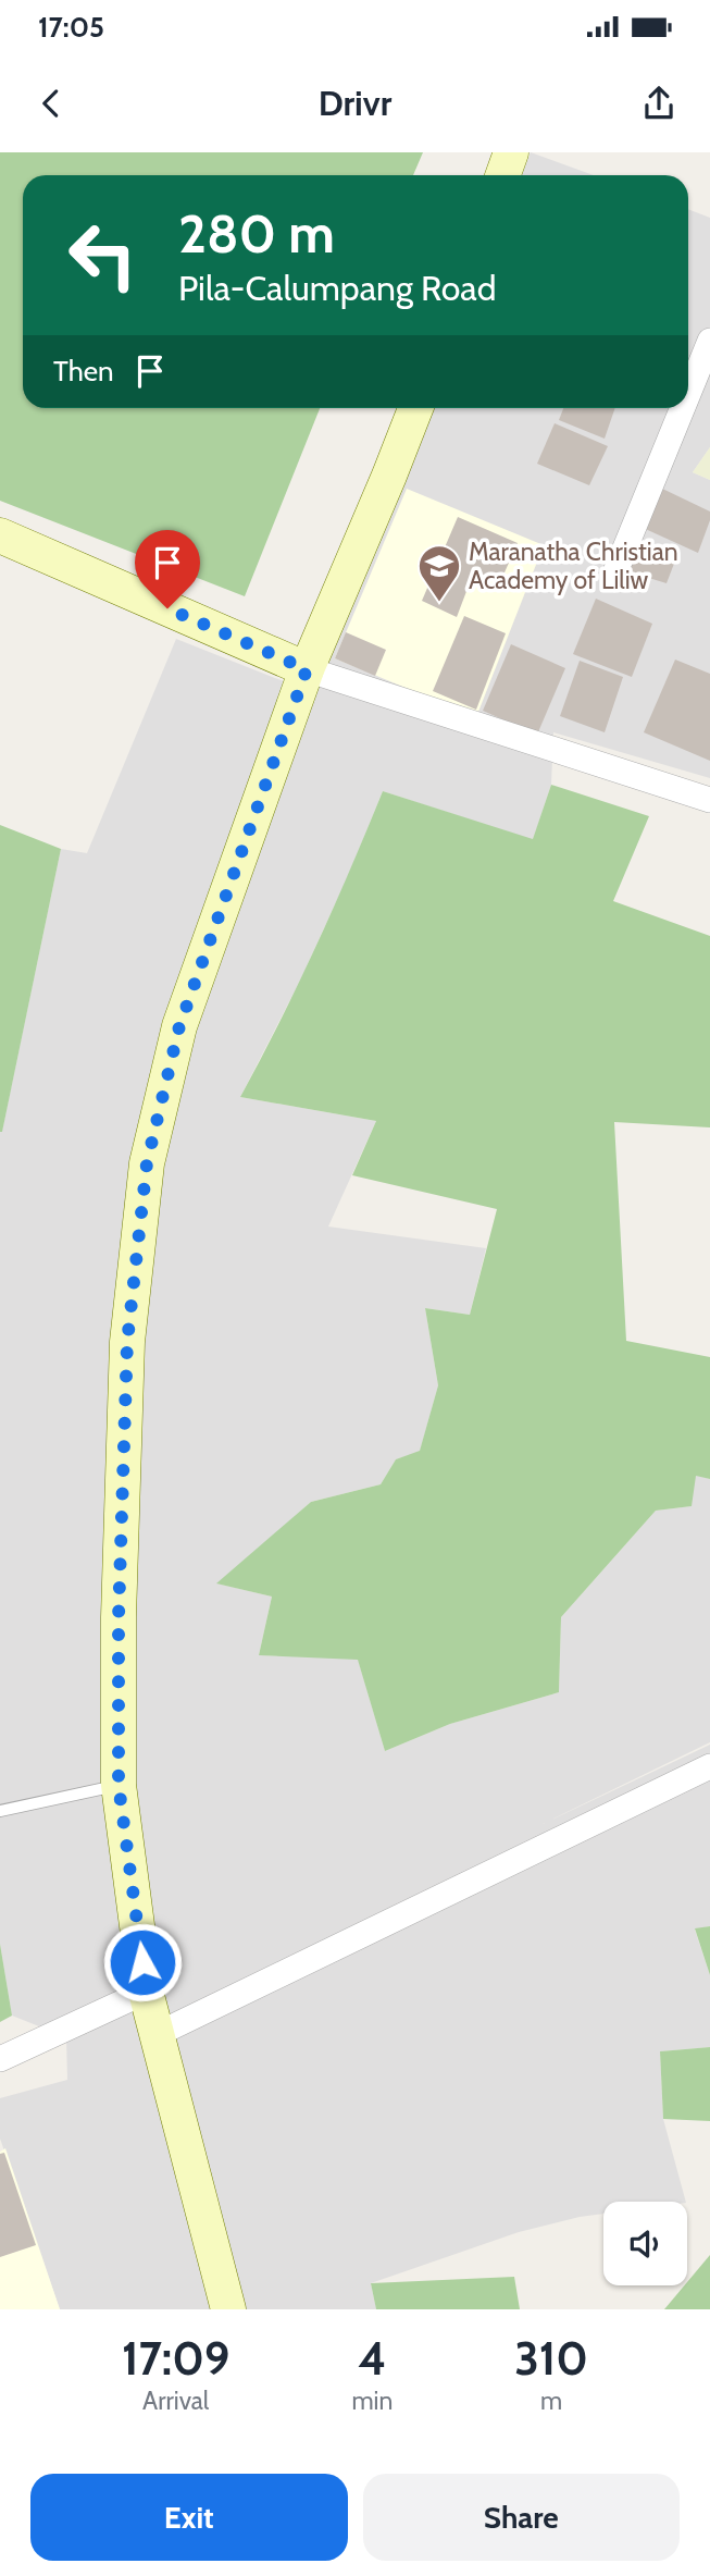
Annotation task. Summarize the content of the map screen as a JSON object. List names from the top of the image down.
{
  "places": {
    "school or university": ["Maranatha Christian Academy of Liliw"]
  },
  "page": {
    "status": "17:05",
    "header": "Drivr",
    "turn": ["280 m", "Pila-Calumpang Road"],
    "then": "Then",
    "eta": [
      "17:09",
      "Arrival",
      "4",
      "min",
      "310",
      "m"
    ],
    "buttons": ["Exit", "Share"]
  }
}
